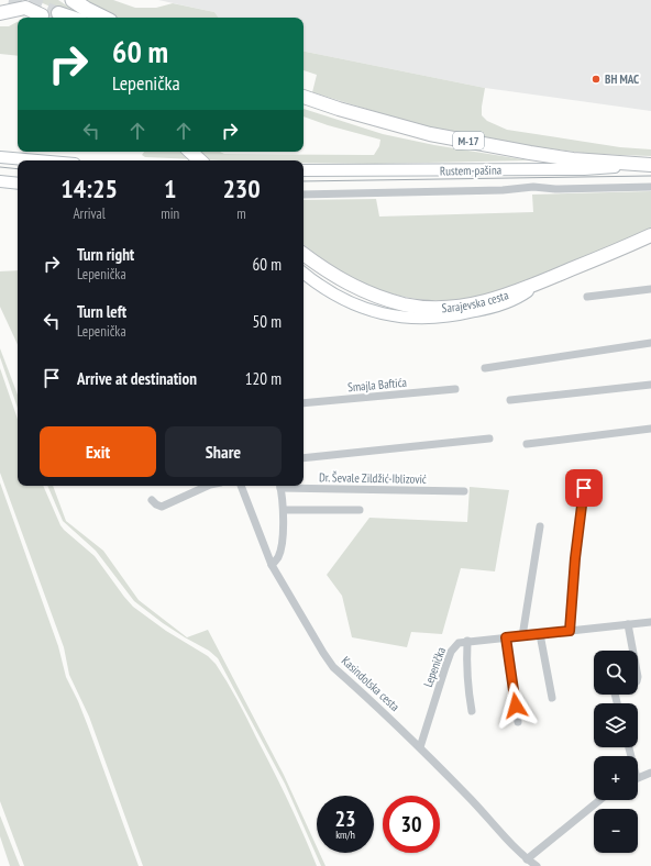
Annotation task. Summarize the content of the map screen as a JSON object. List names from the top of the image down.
{
  "streets": {
    "main road": ["M-17", "Rustem-pašina", "Sarajevska cesta"],
    "street": [
      "Smajla Baftića",
      "Dr. Ševale Zildžić-Iblizović",
      "Lepenička",
      "Kasindolska cesta"
    ]
  },
  "crossings": [
    ["M-17", "Rustem-pašina"],
    ["Lepenička", "Kasindolska cesta"]
  ],
  "places": ["BH MAC"],
  "page": {
    "turn": ["60 m", "Lepenička"],
    "eta": [
      "14:25",
      "Arrival",
      "1",
      "min",
      "230",
      "m"
    ],
    "list": [
      {
        "name": "Turn right",
        "note": "Lepenička",
        "value": "60 m"
      },
      {
        "name": "Turn left",
        "note": "Lepenička",
        "value": "50 m"
      },
      {
        "name": "Arrive at destination",
        "value": "120 m"
      }
    ],
    "buttons": ["Exit", "Share"],
    "map_buttons": ["+", "−"],
    "speed": "23 km/h",
    "limit": "30"
  }
}
